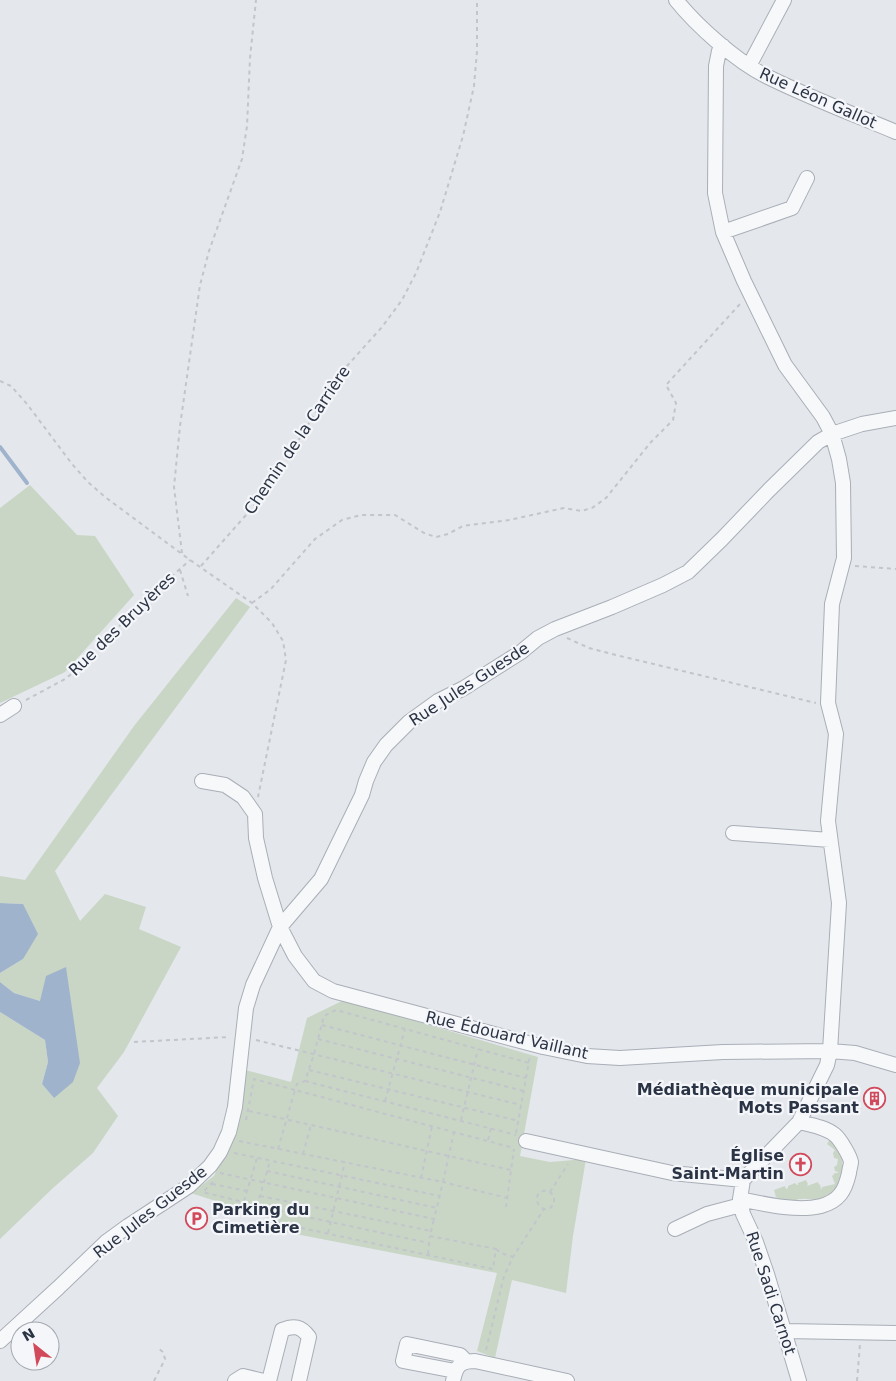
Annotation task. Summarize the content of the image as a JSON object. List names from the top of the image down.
{
  "streets": {
    "street": [
      "Rue Léon Gallot",
      "Rue Jules Guesde",
      "Rue Édouard Vaillant",
      "Rue Sadi Carnot"
    ],
    "path": ["Chemin de la Carrière", "Rue des Bruyères"]
  },
  "crossings": [
    ["Rue Jules Guesde", "Rue Édouard Vaillant"]
  ],
  "places": {
    "building": ["Médiathèque municipale Mots Passant"],
    "church": ["Église Saint-Martin"],
    "parking": ["Parking du Cimetière"]
  },
  "north": "top left"
}
